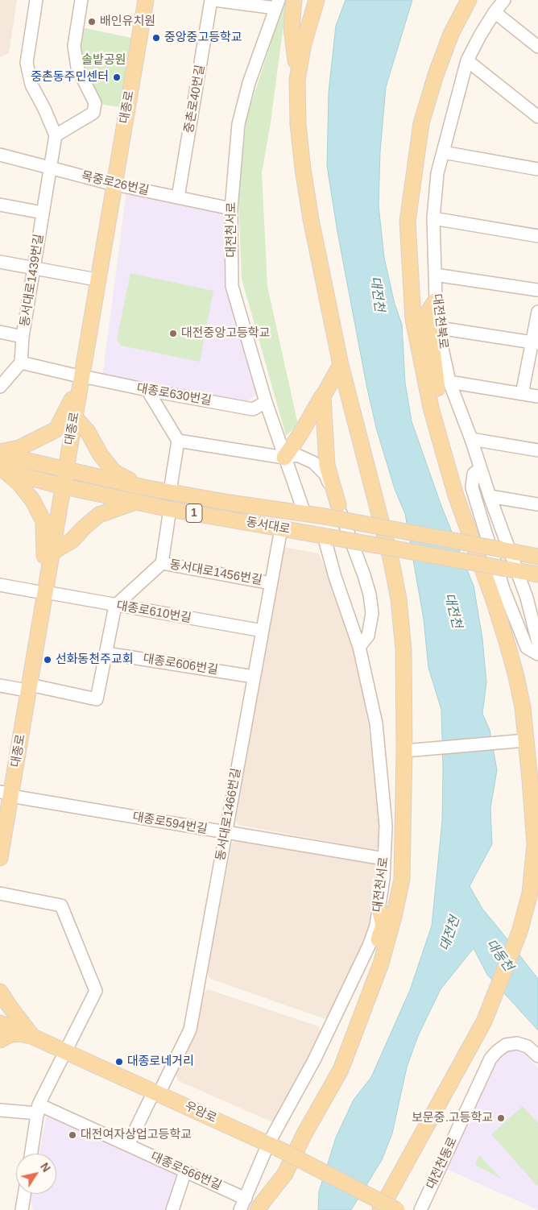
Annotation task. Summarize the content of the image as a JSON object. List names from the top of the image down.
{
  "streets": {
    "main road": [
      "대종로",
      "1",
      "동서대로",
      "우암로"
    ],
    "street": [
      "중촌로40번길",
      "목중로26번길",
      "대전천서로",
      "동서대로1439번길",
      "대전천북로",
      "대종로630번길",
      "동서대로1456번길",
      "대종로610번길",
      "대종로606번길",
      "동서대로1466번길",
      "대종로594번길",
      "대전천동로",
      "대종로566번길"
    ]
  },
  "crossings": [
    ["중촌로40번길", "목중로26번길"],
    ["대종로", "목중로26번길"],
    ["대종로", "대종로630번길"],
    ["대종로", "동서대로"],
    ["대종로", "대종로610번길"],
    ["대종로", "대종로594번길"],
    ["목중로26번길", "대전천서로"],
    ["목중로26번길", "동서대로1439번길"],
    ["대전천서로", "대종로630번길"],
    ["대전천서로", "동서대로"],
    ["대전천서로", "대종로594번길"],
    ["대전천서로", "우암로"],
    ["대전천서로", "대종로566번길"],
    ["대전천북로", "동서대로"],
    ["동서대로", "동서대로1456번길"],
    ["동서대로", "동서대로1466번길"],
    ["동서대로1456번길", "대종로610번길"],
    ["동서대로1456번길", "동서대로1466번길"],
    ["대종로610번길", "동서대로1466번길"],
    ["대종로606번길", "동서대로1466번길"],
    ["동서대로1466번길", "대종로594번길"],
    ["동서대로1466번길", "우암로"],
    ["동서대로1466번길", "대종로566번길"]
  ],
  "water": ["대전천", "대동천"],
  "parks": ["솔밭공원"],
  "places": [
    "배인유치원",
    "중앙중고등학교",
    "중촌동주민센터",
    "대전중앙고등학교",
    "선화동천주교회",
    "대종로네거리",
    "보문중.고등학교",
    "대전여자상업고등학교"
  ],
  "north": "top right"
}
